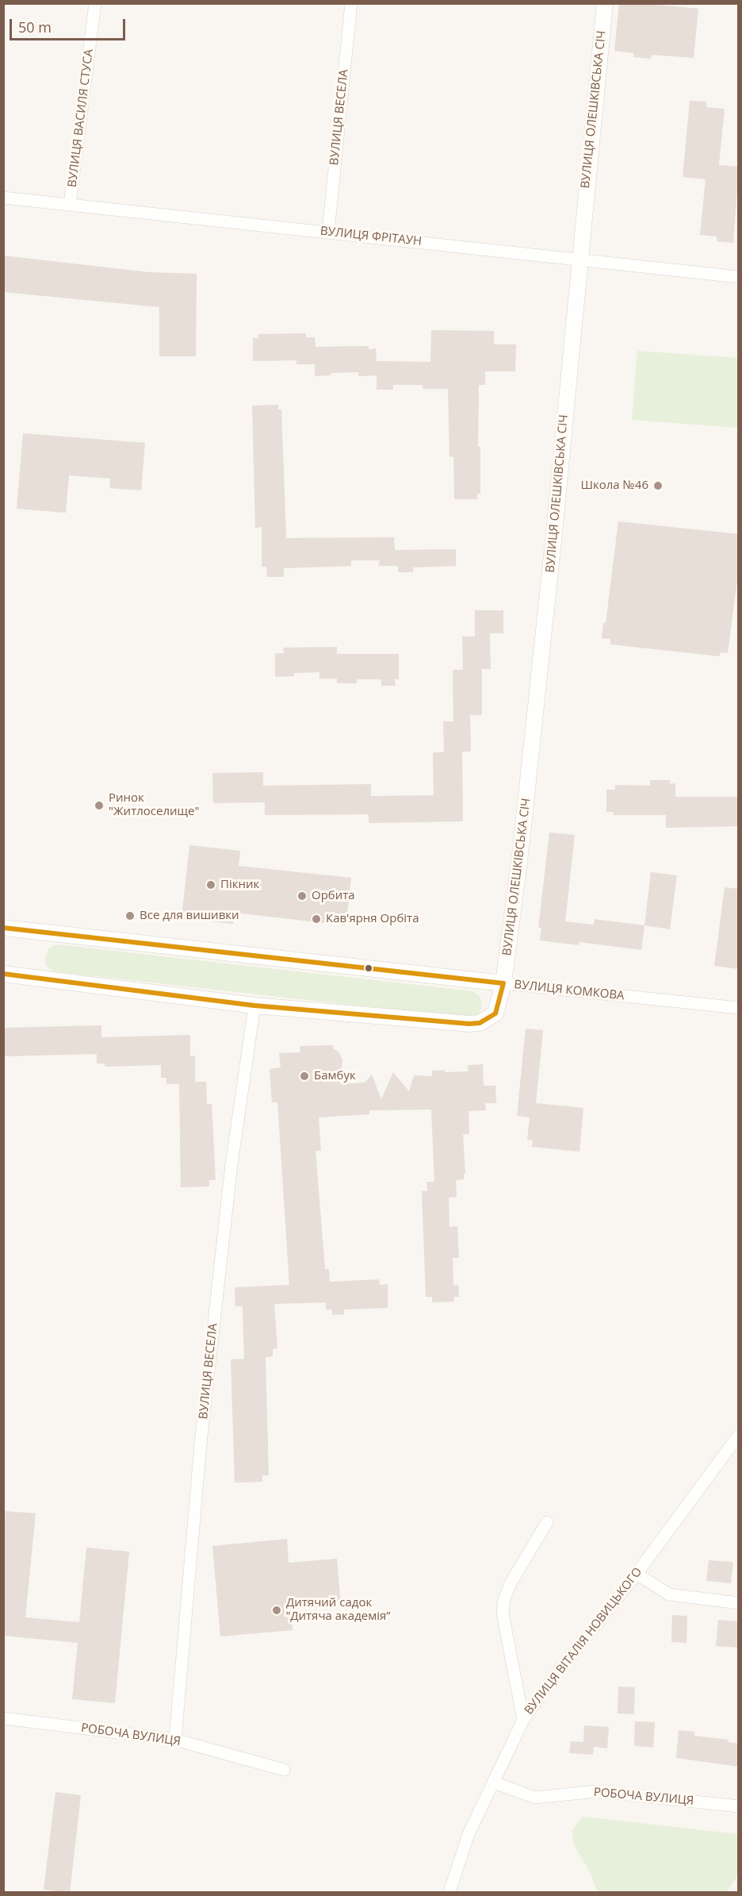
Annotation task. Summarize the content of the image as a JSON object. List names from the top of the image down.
{
  "streets": {
    "street": [
      "ВУЛИЦЯ ОЛЕШКІВСЬКА СІЧ",
      "ВУЛИЦЯ ВЕСЕЛА",
      "ВУЛИЦЯ ВАСИЛЯ СТУСА",
      "ВУЛИЦЯ ФРІТАУН",
      "ВУЛИЦЯ КОМКОВА",
      "ВУЛИЦЯ ВІТАЛІЯ НОВИЦЬКОГО",
      "РОБОЧА ВУЛИЦЯ"
    ]
  },
  "crossings": [
    ["ВУЛИЦЯ ОЛЕШКІВСЬКА СІЧ", "ВУЛИЦЯ ВЕСЕЛА"],
    ["ВУЛИЦЯ ОЛЕШКІВСЬКА СІЧ", "ВУЛИЦЯ ФРІТАУН"],
    ["ВУЛИЦЯ ОЛЕШКІВСЬКА СІЧ", "ВУЛИЦЯ КОМКОВА"],
    ["ВУЛИЦЯ ВЕСЕЛА", "ВУЛИЦЯ ФРІТАУН"],
    ["ВУЛИЦЯ ВЕСЕЛА", "РОБОЧА ВУЛИЦЯ"],
    ["ВУЛИЦЯ ВАСИЛЯ СТУСА", "ВУЛИЦЯ ФРІТАУН"],
    ["ВУЛИЦЯ ВІТАЛІЯ НОВИЦЬКОГО", "РОБОЧА ВУЛИЦЯ"]
  ],
  "places": [
    "Школа №46",
    "Ринок \"Житлоселище\"",
    "Пікник",
    "Орбита",
    "Все для вишивки",
    "Кав'ярня Орбіта",
    "Бамбук",
    "Дитячий садок ”Дитяча академія”"
  ],
  "scale_bar": "50 m"
}
